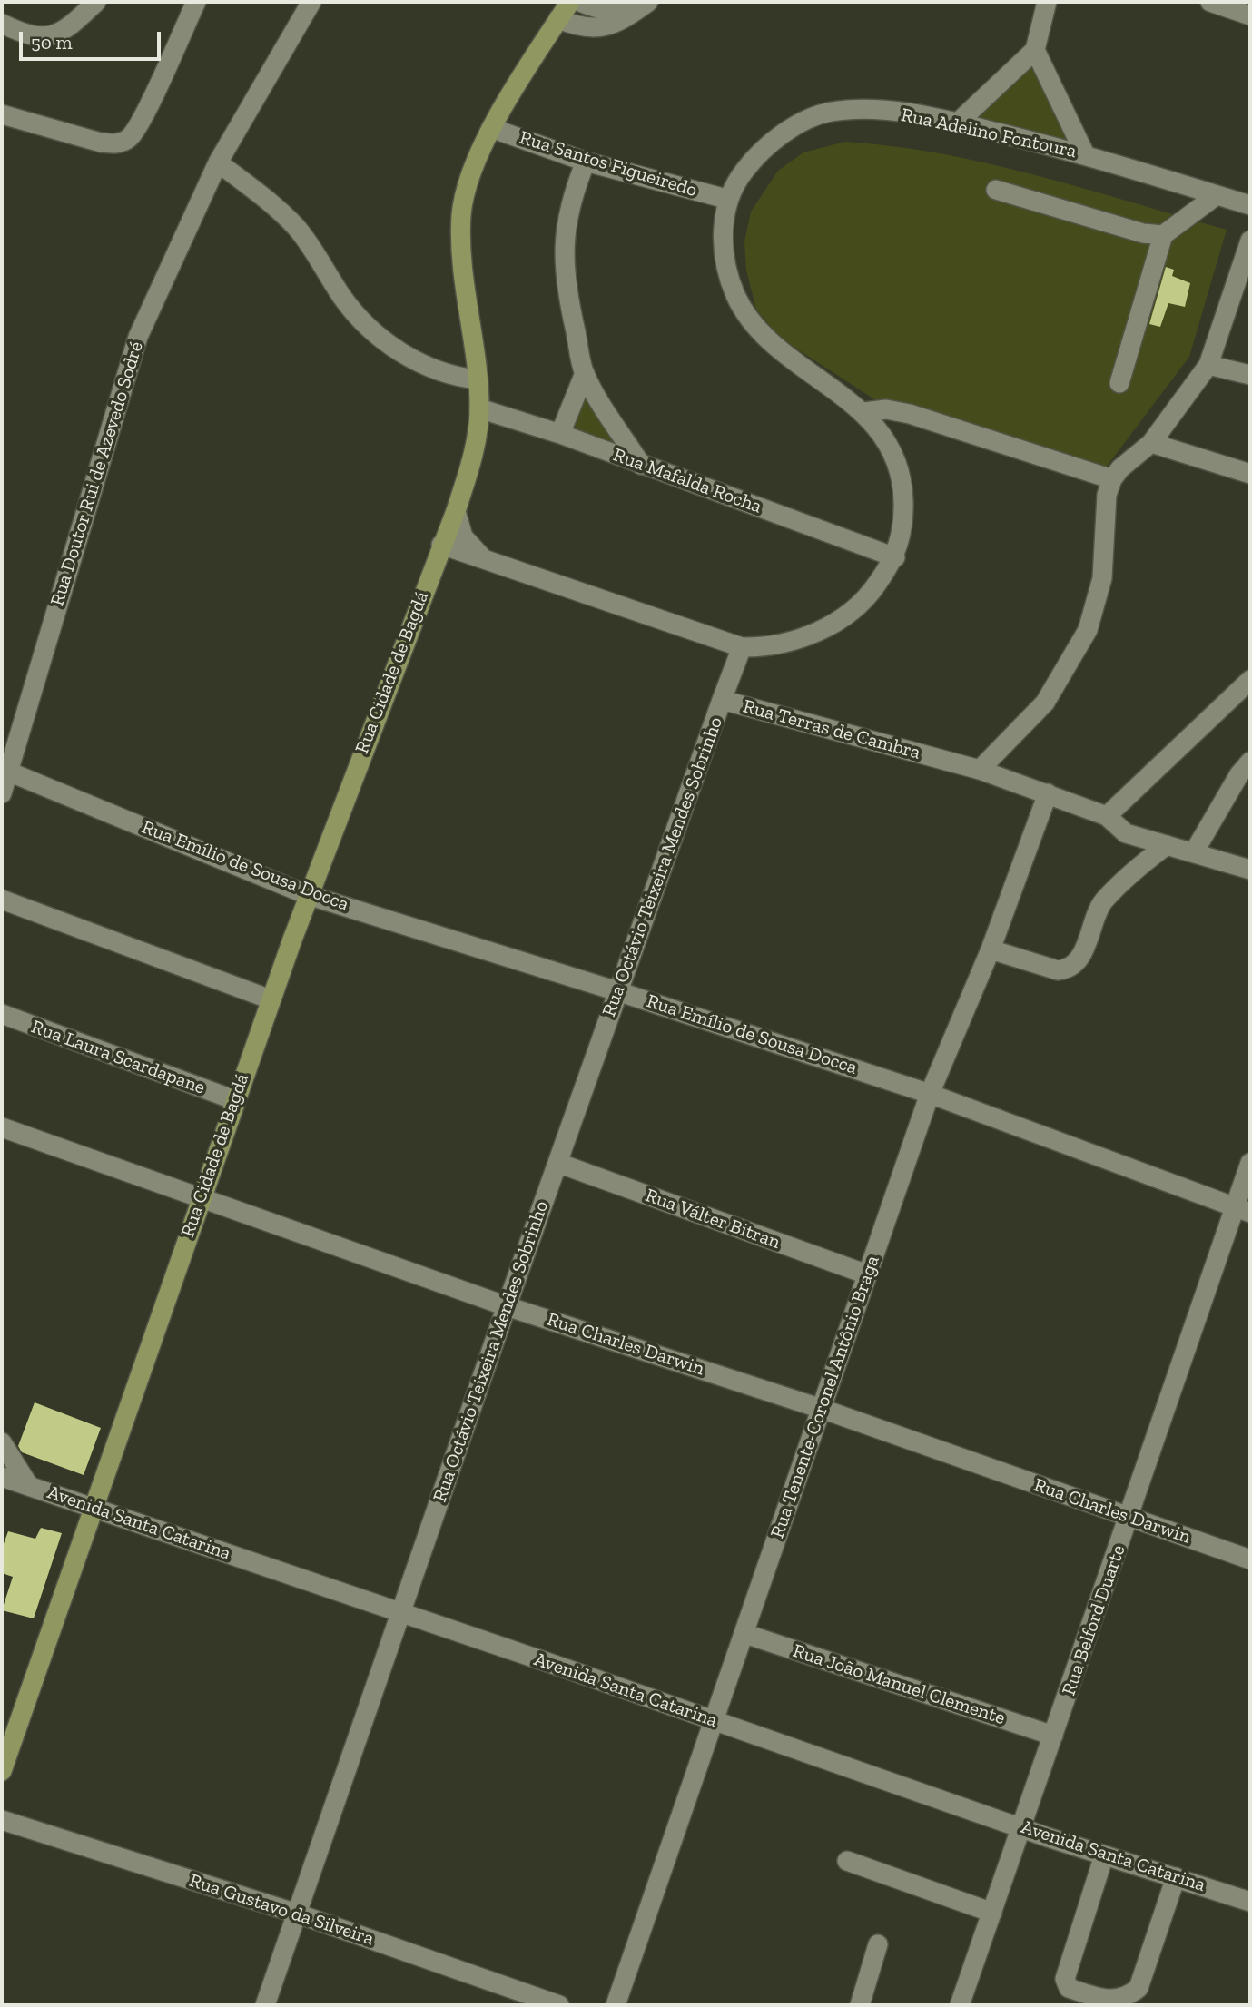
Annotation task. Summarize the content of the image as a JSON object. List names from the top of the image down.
{
  "streets": {
    "main road": ["Rua Cidade de Bagdá"],
    "street": [
      "Rua Adelino Fontoura",
      "Rua Santos Figueiredo",
      "Rua Doutor Rui de Azevedo Sodré",
      "Rua Mafalda Rocha",
      "Rua Terras de Cambra",
      "Rua Emílio de Sousa Docca",
      "Rua Octávio Teixeira Mendes Sobrinho",
      "Rua Laura Scardapane",
      "Rua Válter Bitran",
      "Rua Charles Darwin",
      "Rua Tenente-Coronel Antônio Braga",
      "Avenida Santa Catarina",
      "Rua Belford Duarte",
      "Rua João Manuel Clemente",
      "Rua Gustavo da Silveira"
    ]
  },
  "crossings": [
    ["Rua Adelino Fontoura", "Rua Santos Figueiredo"],
    ["Rua Adelino Fontoura", "Rua Mafalda Rocha"],
    ["Rua Adelino Fontoura", "Rua Terras de Cambra"],
    ["Rua Santos Figueiredo", "Rua Cidade de Bagdá"],
    ["Rua Doutor Rui de Azevedo Sodré", "Rua Emílio de Sousa Docca"],
    ["Rua Mafalda Rocha", "Rua Cidade de Bagdá"],
    ["Rua Cidade de Bagdá", "Rua Emílio de Sousa Docca"],
    ["Rua Cidade de Bagdá", "Rua Laura Scardapane"],
    ["Rua Cidade de Bagdá", "Rua Charles Darwin"],
    ["Rua Cidade de Bagdá", "Avenida Santa Catarina"],
    ["Rua Terras de Cambra", "Rua Octávio Teixeira Mendes Sobrinho"],
    ["Rua Terras de Cambra", "Rua Tenente-Coronel Antônio Braga"],
    ["Rua Emílio de Sousa Docca", "Rua Octávio Teixeira Mendes Sobrinho"],
    ["Rua Emílio de Sousa Docca", "Rua Tenente-Coronel Antônio Braga"],
    ["Rua Emílio de Sousa Docca", "Rua Belford Duarte"],
    ["Rua Octávio Teixeira Mendes Sobrinho", "Rua Válter Bitran"],
    ["Rua Octávio Teixeira Mendes Sobrinho", "Rua Charles Darwin"],
    ["Rua Octávio Teixeira Mendes Sobrinho", "Avenida Santa Catarina"],
    ["Rua Octávio Teixeira Mendes Sobrinho", "Rua Gustavo da Silveira"],
    ["Rua Válter Bitran", "Rua Tenente-Coronel Antônio Braga"],
    ["Rua Charles Darwin", "Rua Tenente-Coronel Antônio Braga"],
    ["Rua Charles Darwin", "Rua Belford Duarte"],
    ["Rua Tenente-Coronel Antônio Braga", "Avenida Santa Catarina"],
    ["Rua Tenente-Coronel Antônio Braga", "Rua João Manuel Clemente"],
    ["Avenida Santa Catarina", "Rua Belford Duarte"],
    ["Rua Belford Duarte", "Rua João Manuel Clemente"]
  ],
  "scale_bar": "50 m"
}
